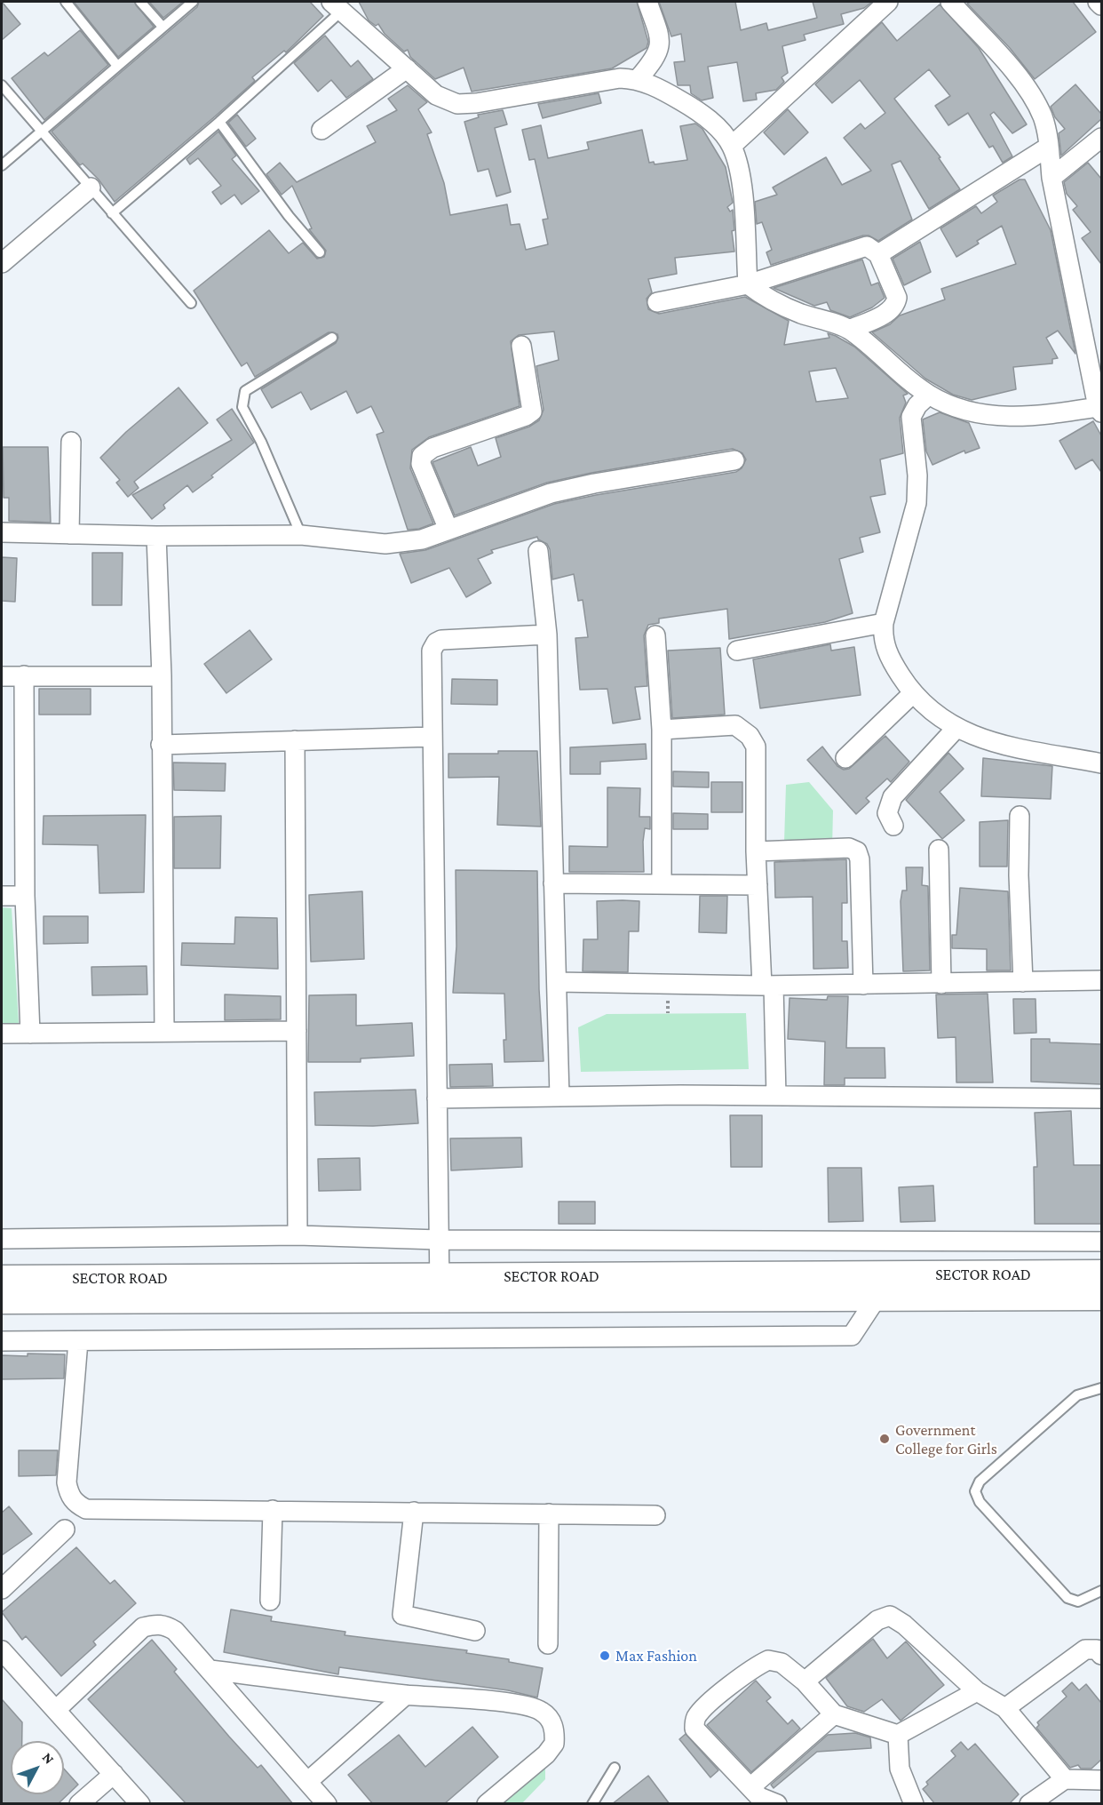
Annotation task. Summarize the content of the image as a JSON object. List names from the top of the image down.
{
  "streets": {
    "main road": ["SECTOR ROAD"]
  },
  "places": ["Government College for Girls", "Max Fashion"],
  "north": "top right"
}
